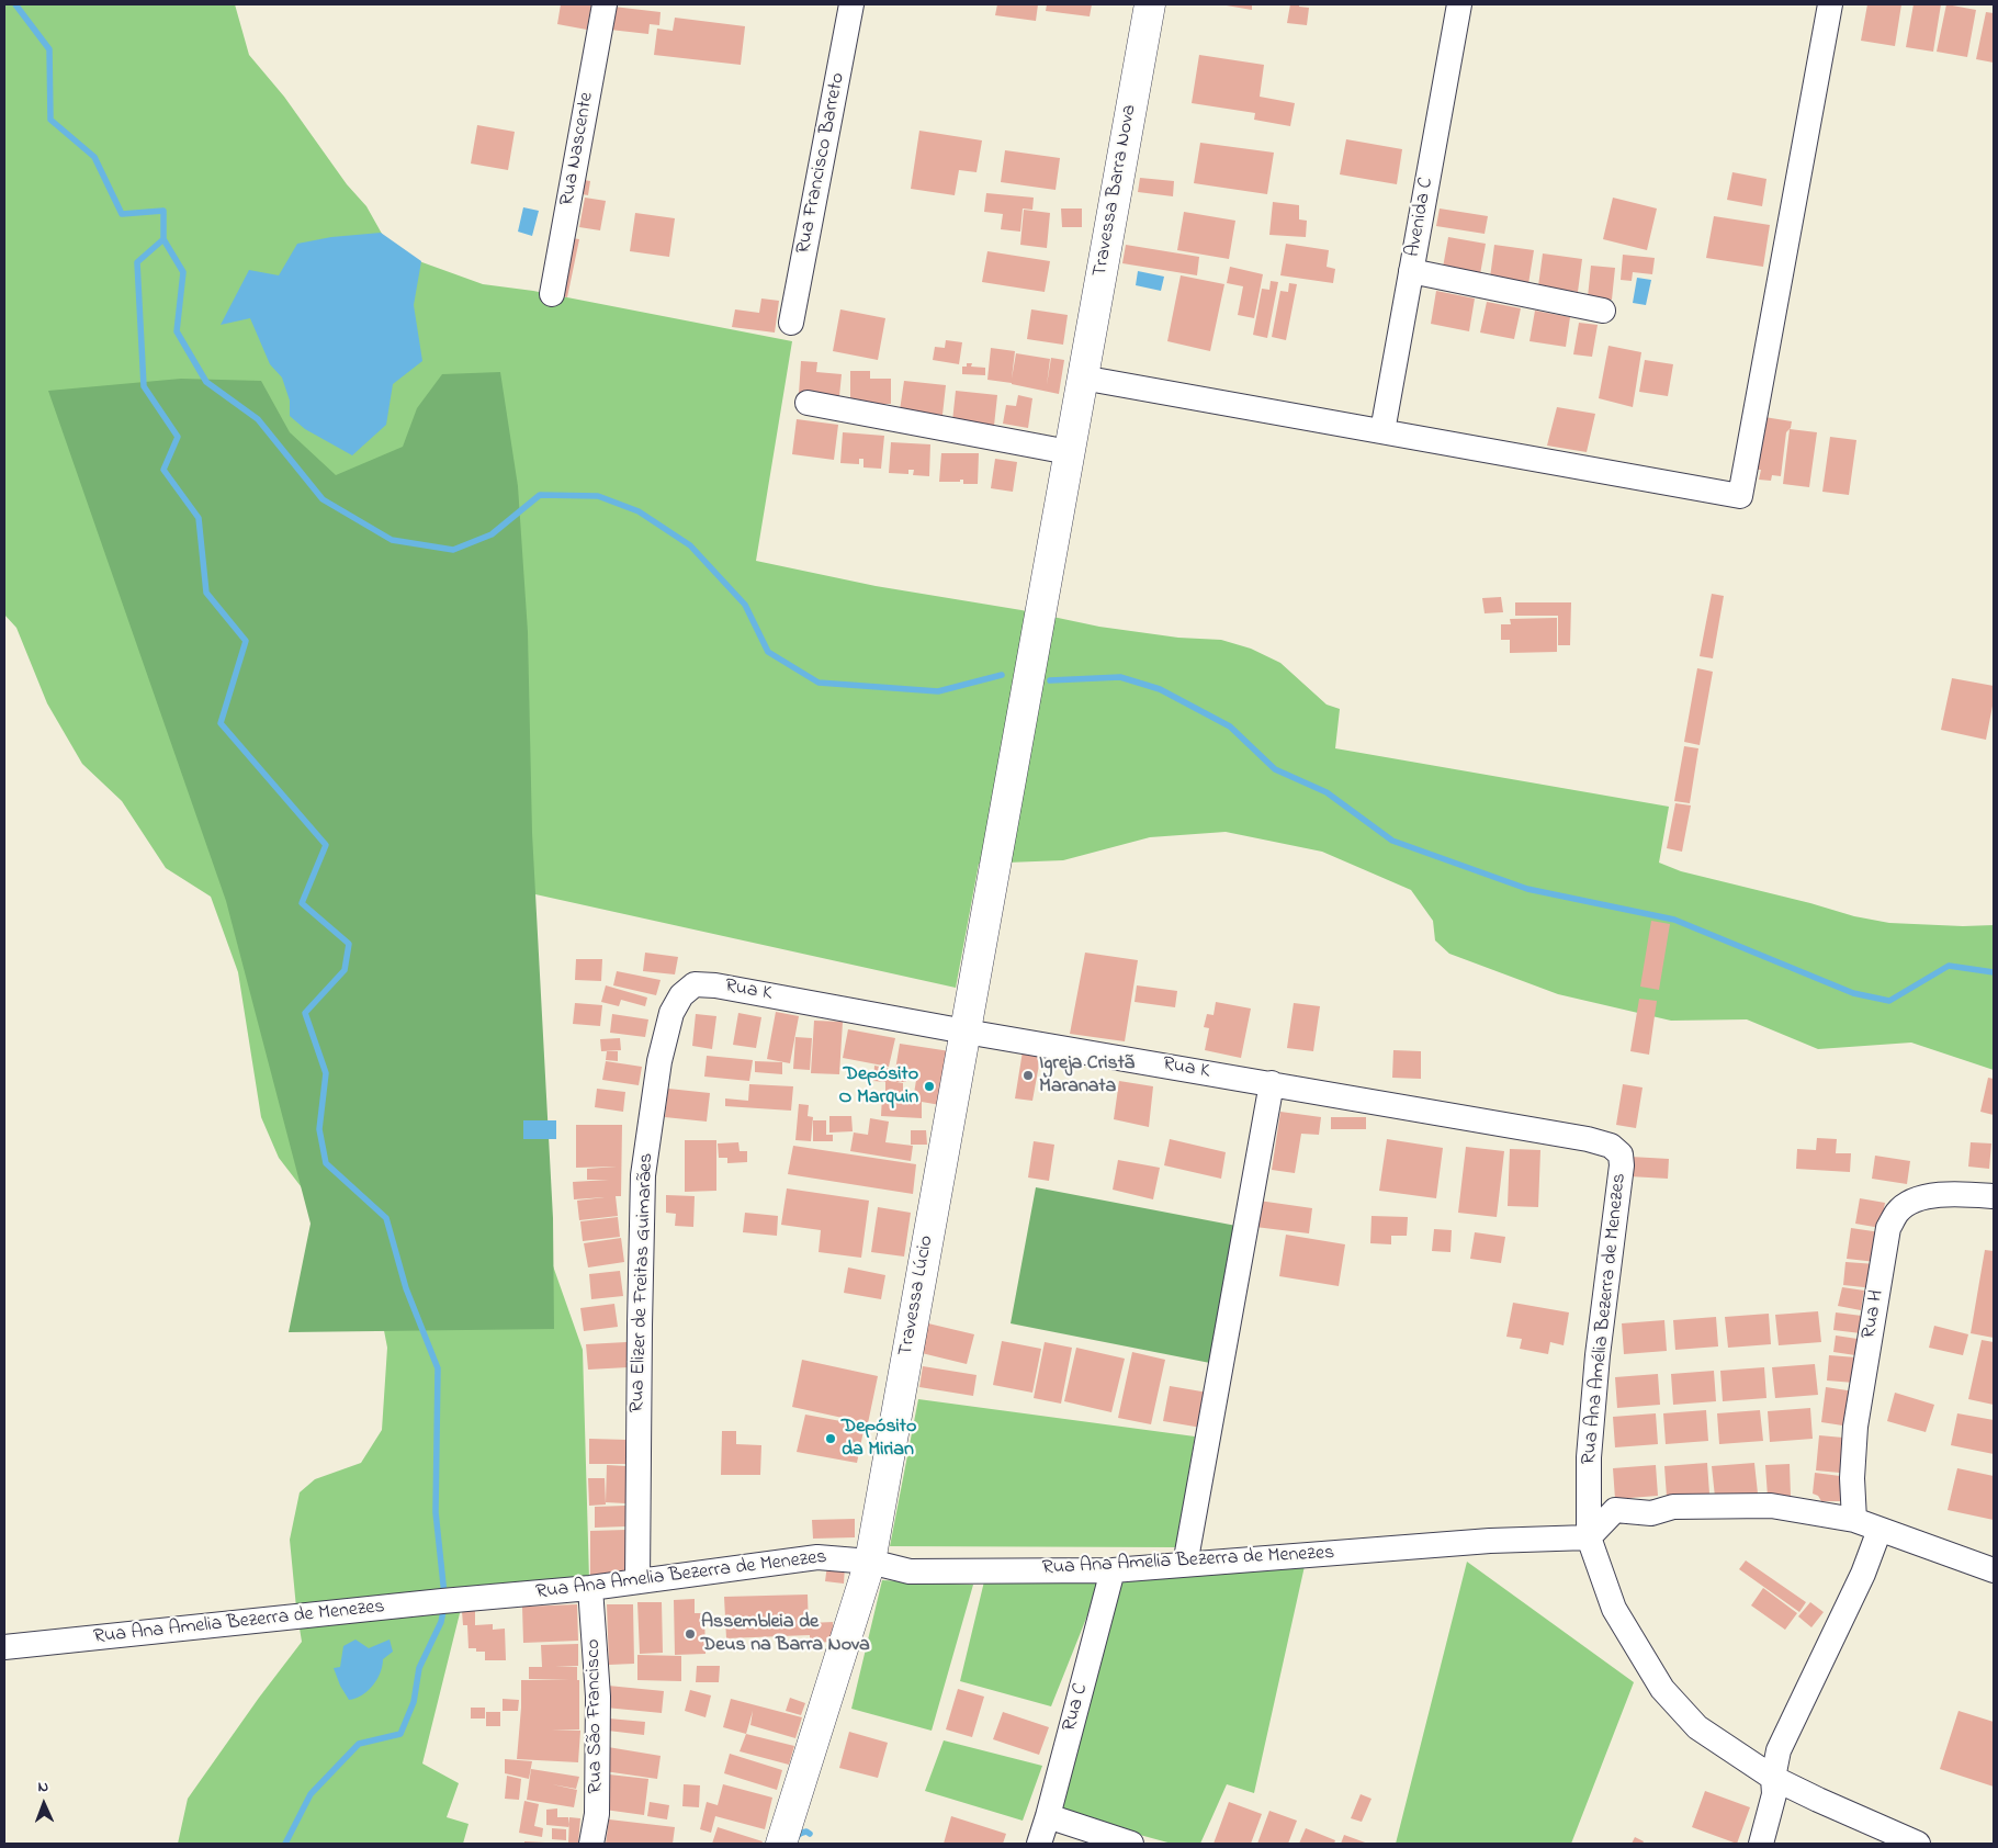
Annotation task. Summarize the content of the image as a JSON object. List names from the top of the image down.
{
  "streets": {
    "street": [
      "Rua Nascente",
      "Rua Francisco Barreto",
      "Travessa Barra Nova",
      "Avenida C",
      "Rua K",
      "Rua Elizer de Freitas Guimarães",
      "Travessa Lúcio",
      "Rua H",
      "Rua Ana Amélia Bezerra de Menezes",
      "Rua Ana Amelia Bezerra de Menezes",
      "Rua C",
      "Rua São Francisco"
    ]
  },
  "crossings": [
    ["Travessa Barra Nova", "Travessa Lúcio"],
    ["Rua K", "Rua Elizer de Freitas Guimarães"],
    ["Rua K", "Travessa Lúcio"],
    ["Rua K", "Rua Ana Amélia Bezerra de Menezes"],
    ["Rua Elizer de Freitas Guimarães", "Rua Ana Amelia Bezerra de Menezes"],
    ["Travessa Lúcio", "Rua Ana Amelia Bezerra de Menezes"],
    ["Rua Ana Amélia Bezerra de Menezes", "Rua Ana Amelia Bezerra de Menezes"],
    ["Rua Ana Amelia Bezerra de Menezes", "Rua C"],
    ["Rua Ana Amelia Bezerra de Menezes", "Rua São Francisco"]
  ],
  "places": [
    "Igreja Cristã Maranata",
    "Depósito O Marquin",
    "Depósito da Mirian",
    "Assembleia de Deus na Barra Nova"
  ],
  "north": "top"
}
